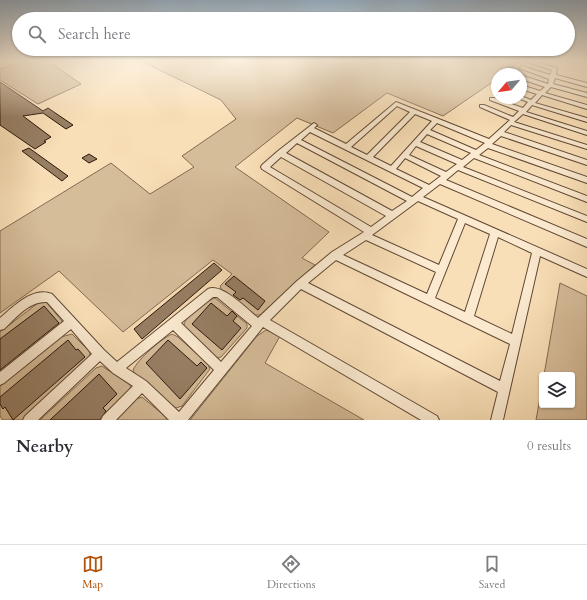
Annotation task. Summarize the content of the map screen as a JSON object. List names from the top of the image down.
{
  "north": "bottom left",
  "page": {
    "search": "Search here",
    "heading": ["Nearby", "0 results"],
    "nav": ["Map", "Directions", "Saved"]
  }
}
